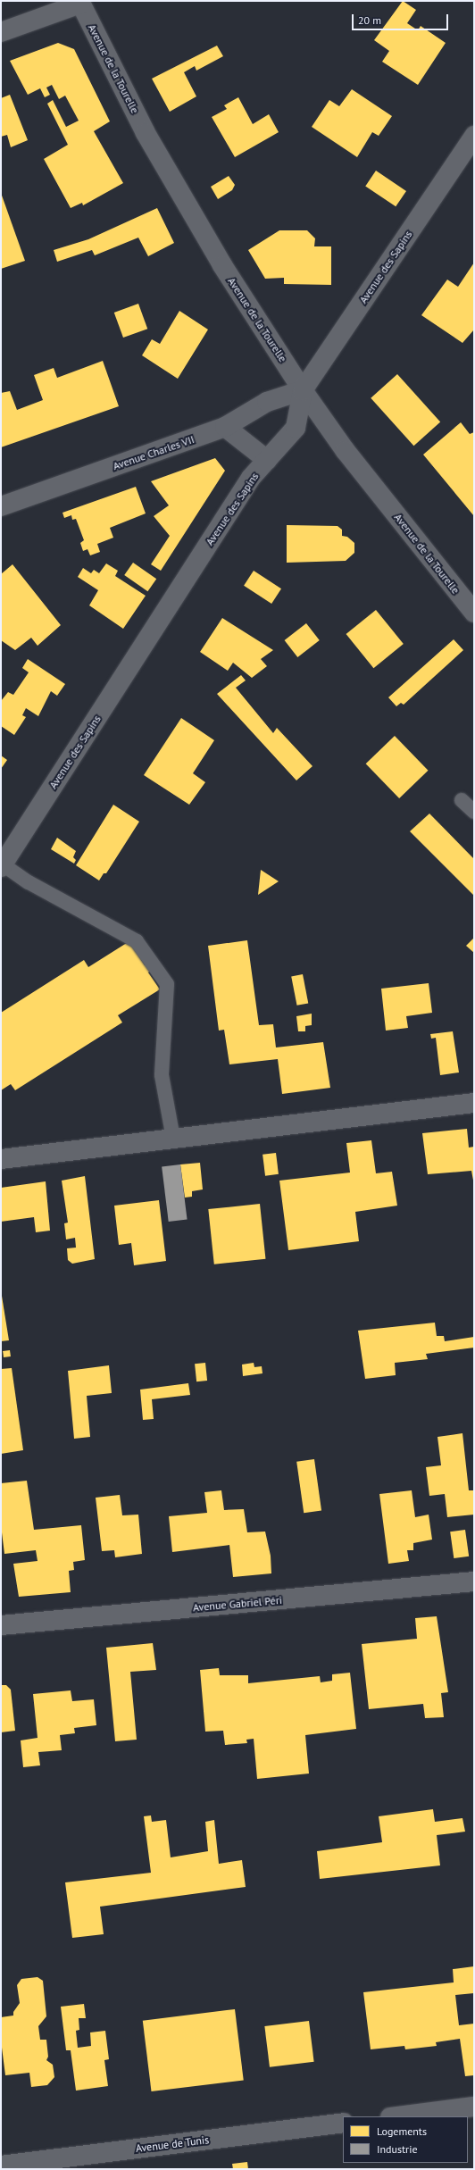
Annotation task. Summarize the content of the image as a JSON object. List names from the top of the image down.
{
  "streets": {
    "street": [
      "Avenue de la Tourelle",
      "Avenue des Sapins",
      "Avenue Charles VII",
      "Avenue Gabriel Péri",
      "Avenue de Tunis"
    ]
  },
  "crossings": [
    ["Avenue de la Tourelle", "Avenue des Sapins"],
    ["Avenue de la Tourelle", "Avenue Charles VII"],
    ["Avenue des Sapins", "Avenue Charles VII"]
  ],
  "legend": ["Logements", "Industrie"],
  "scale_bar": "20 m"
}
